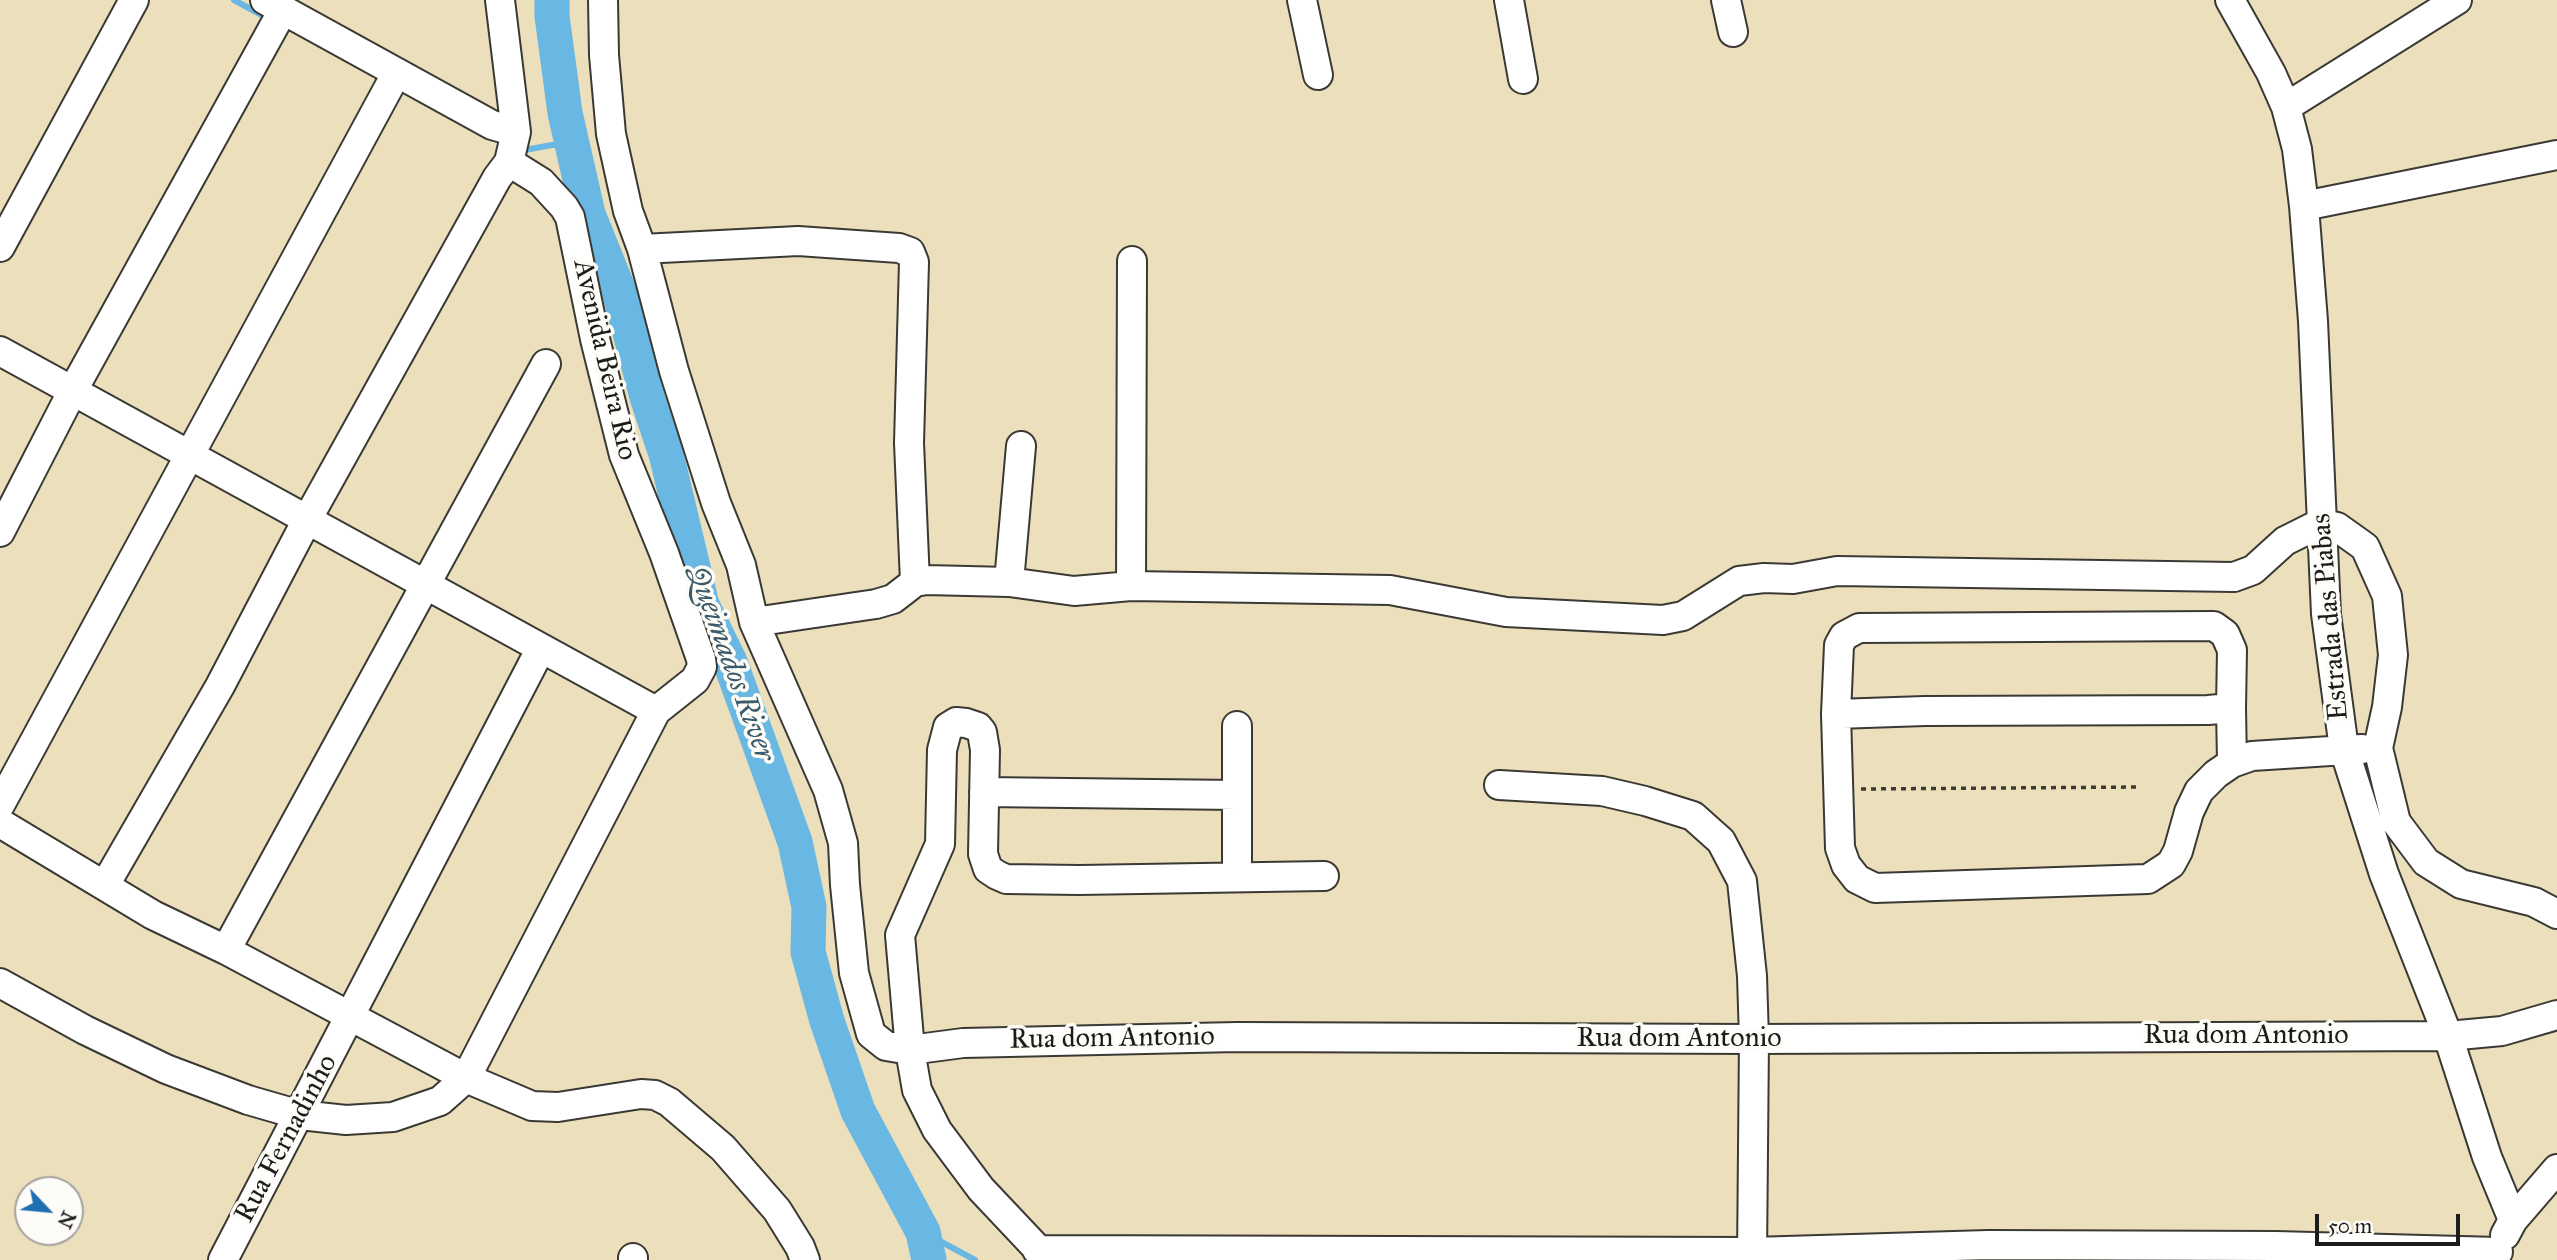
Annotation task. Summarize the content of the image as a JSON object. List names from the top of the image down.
{
  "streets": {
    "street": [
      "Avenida Beira Rio",
      "Estrada das Piabas",
      "Rua dom Antonio",
      "Rua Fernadinho"
    ]
  },
  "crossings": [
    ["Estrada das Piabas", "Rua dom Antonio"]
  ],
  "water": ["Queimados River"],
  "scale_bar": "50 m",
  "north": "bottom right"
}
